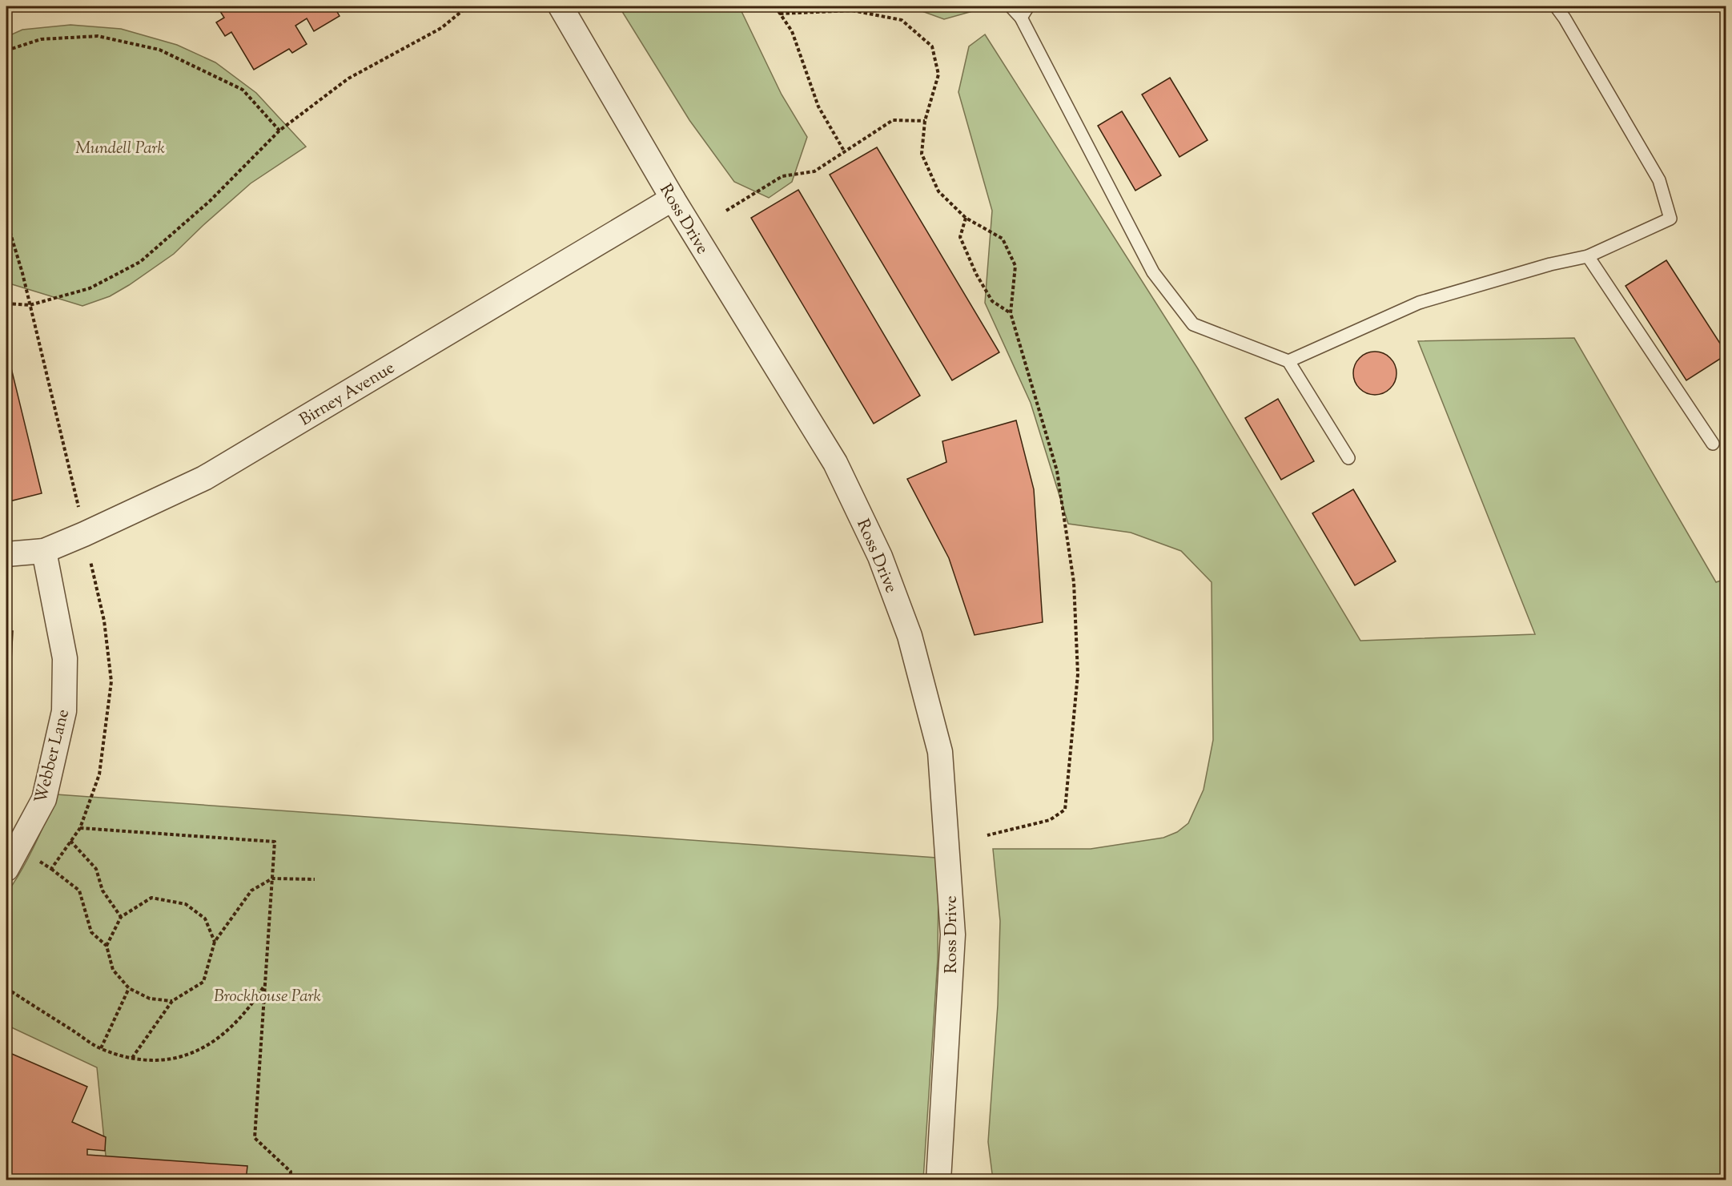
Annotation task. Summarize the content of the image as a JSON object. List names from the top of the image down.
{
  "streets": {
    "street": ["Ross Drive", "Birney Avenue", "Webber Lane"]
  },
  "crossings": [
    ["Ross Drive", "Birney Avenue"],
    ["Birney Avenue", "Webber Lane"]
  ],
  "parks": ["Mundell Park", "Brockhouse Park"]
}
